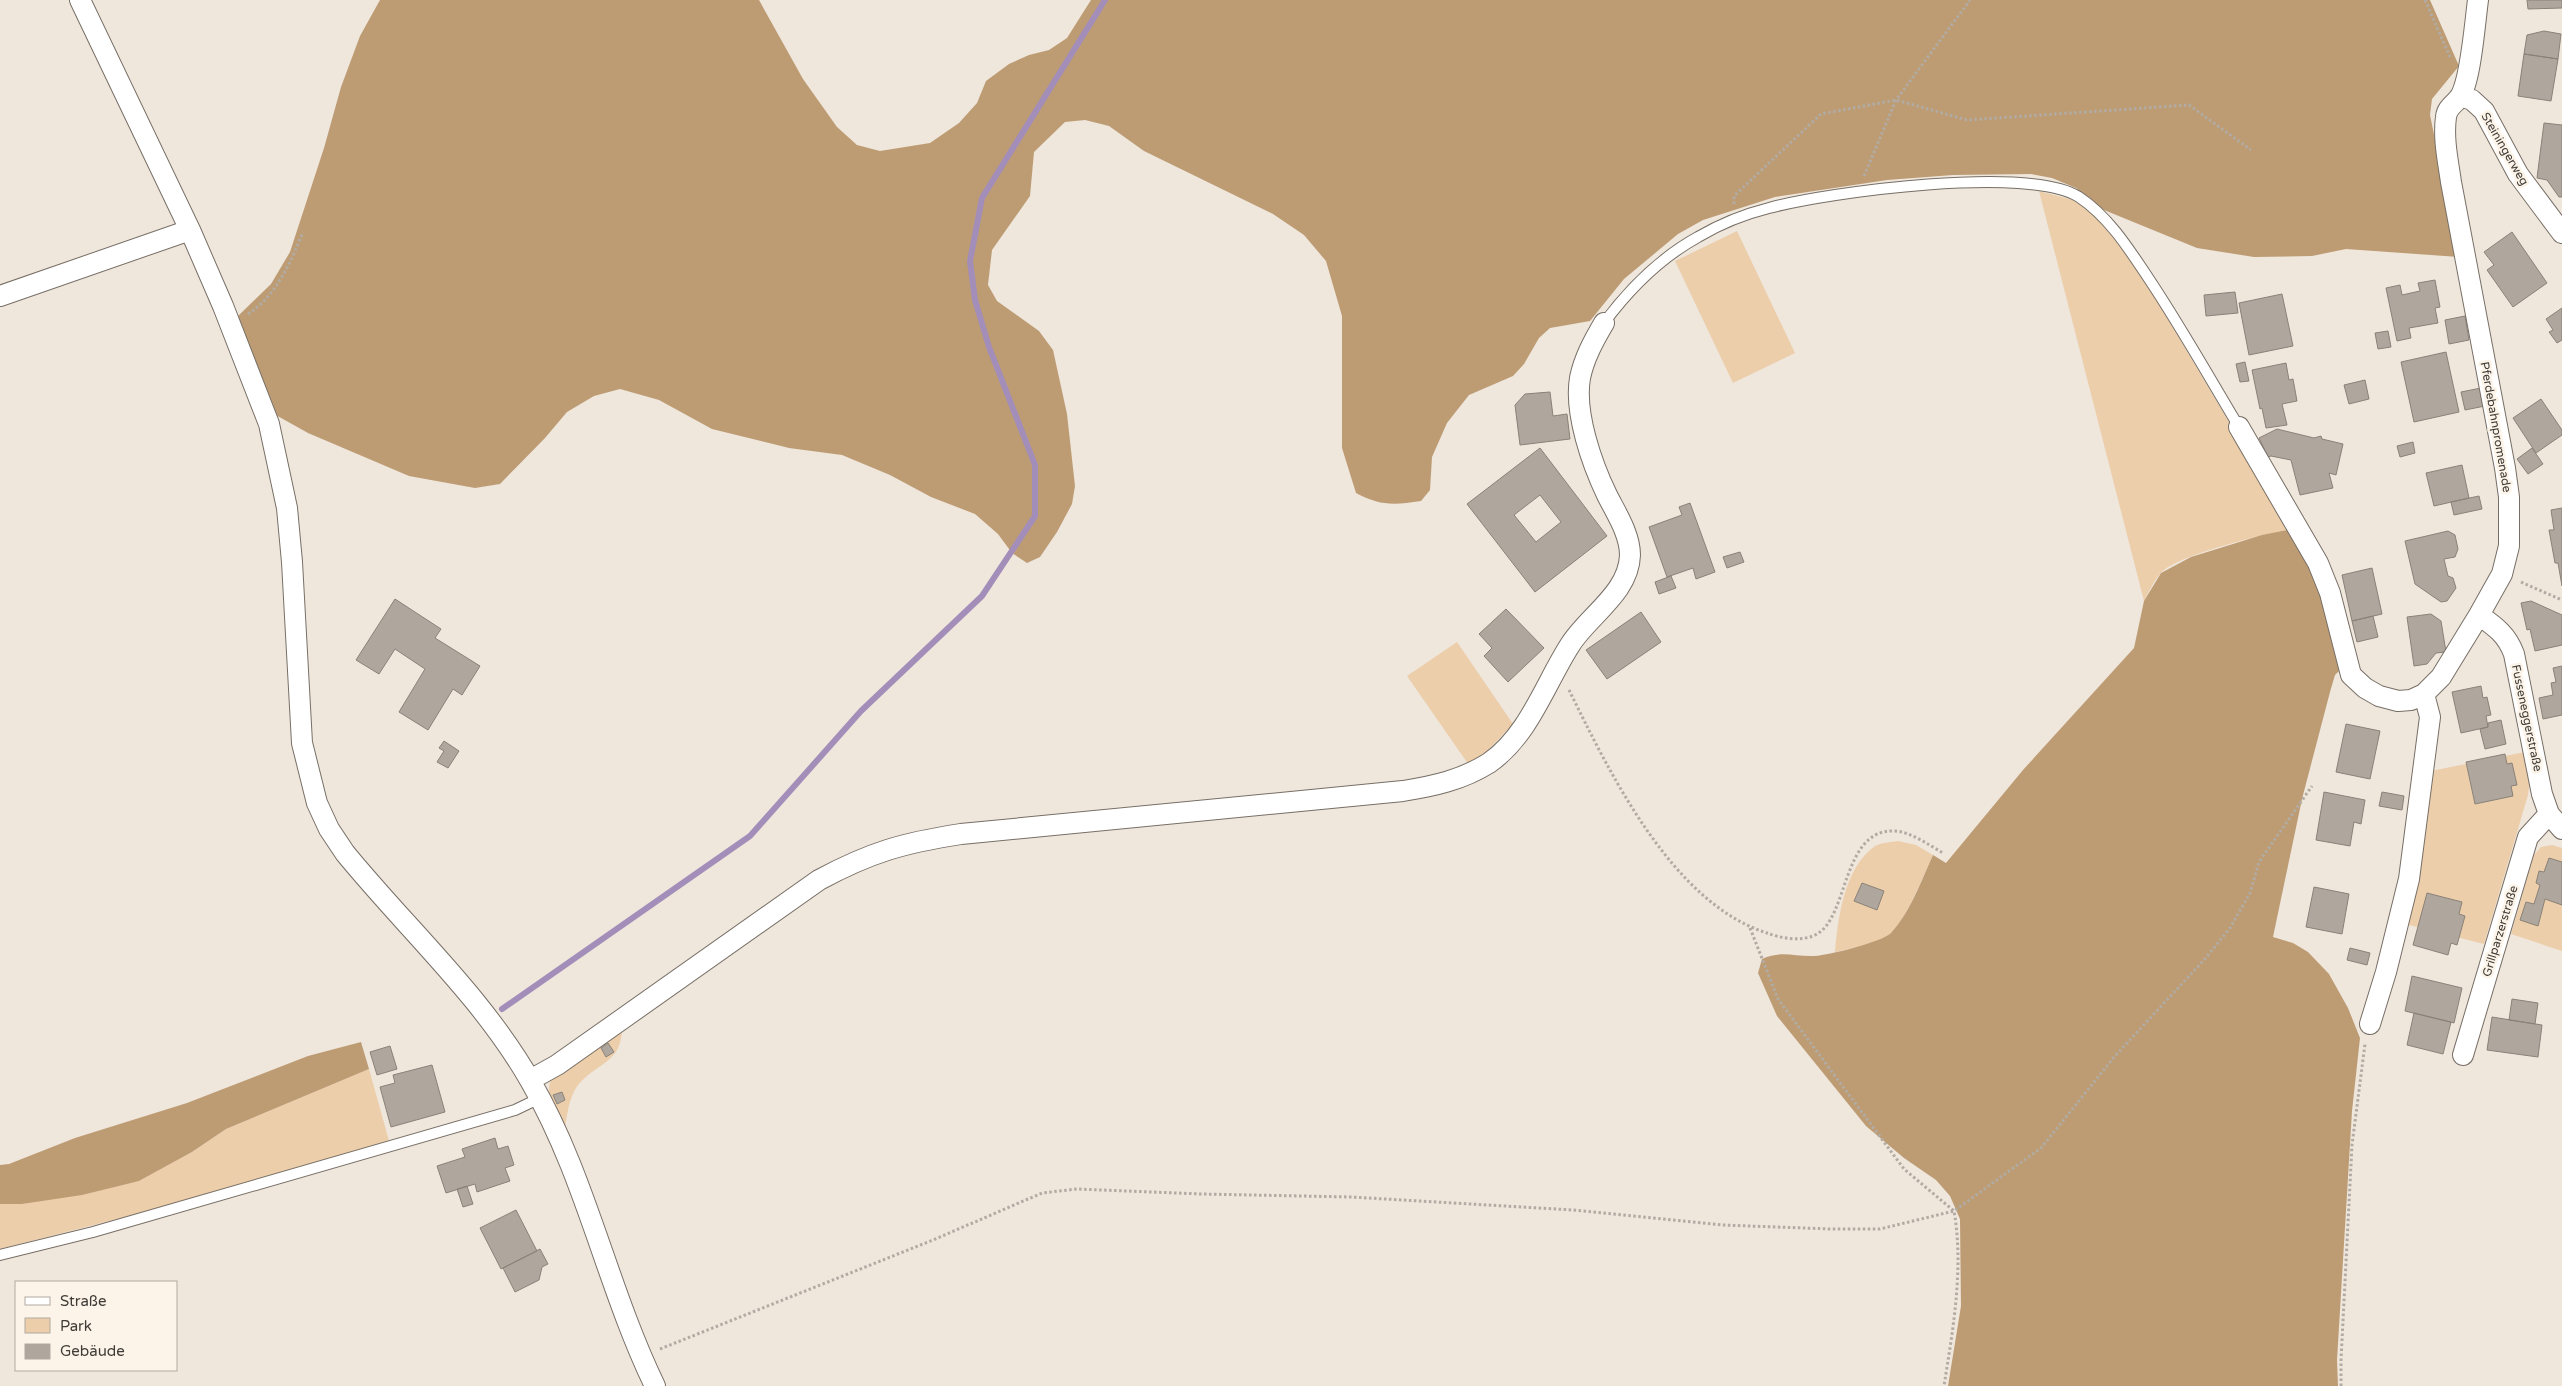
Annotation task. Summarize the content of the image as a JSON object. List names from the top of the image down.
{
  "streets": {
    "street": [
      "Steiningerweg",
      "Pferdebahnpromenade",
      "Fusseneggerstraße",
      "Grillparzerstraße"
    ]
  },
  "crossings": [
    ["Steiningerweg", "Pferdebahnpromenade"],
    ["Pferdebahnpromenade", "Fusseneggerstraße"],
    ["Fusseneggerstraße", "Grillparzerstraße"]
  ],
  "legend": ["Straße", "Park", "Gebäude"]
}
